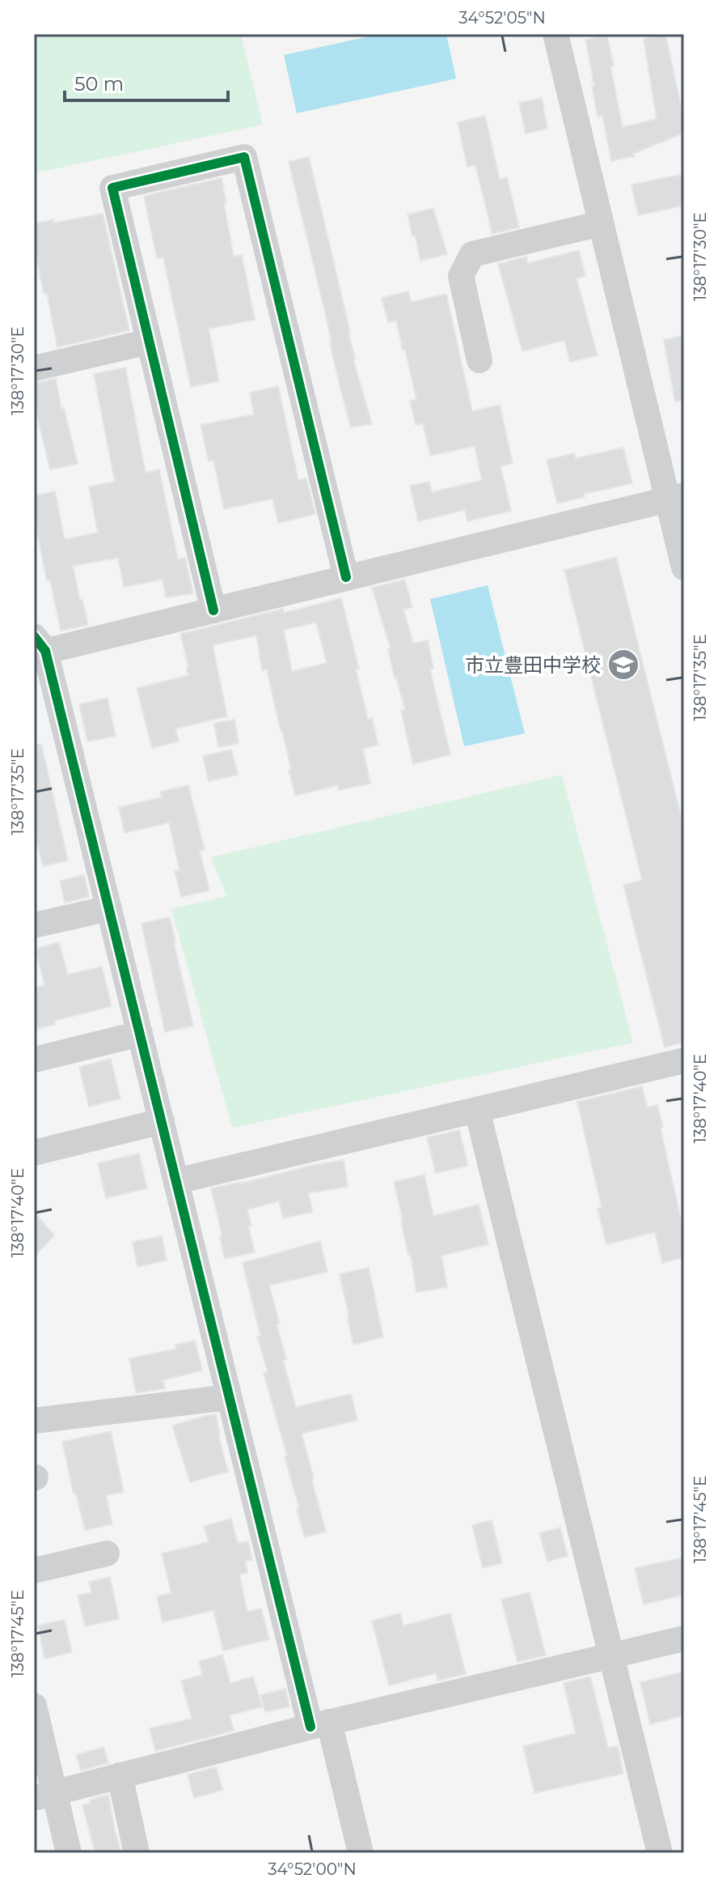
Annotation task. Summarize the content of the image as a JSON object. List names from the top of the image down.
{
  "places": {
    "school or university": ["市立豊田中学校"]
  },
  "scale_bar": "50 m",
  "coordinates": [
    "34°52'05\"N",
    "138°17'30\"E",
    "138°17'35\"E",
    "138°17'40\"E",
    "138°17'45\"E",
    "34°52'00\"N"
  ]
}
